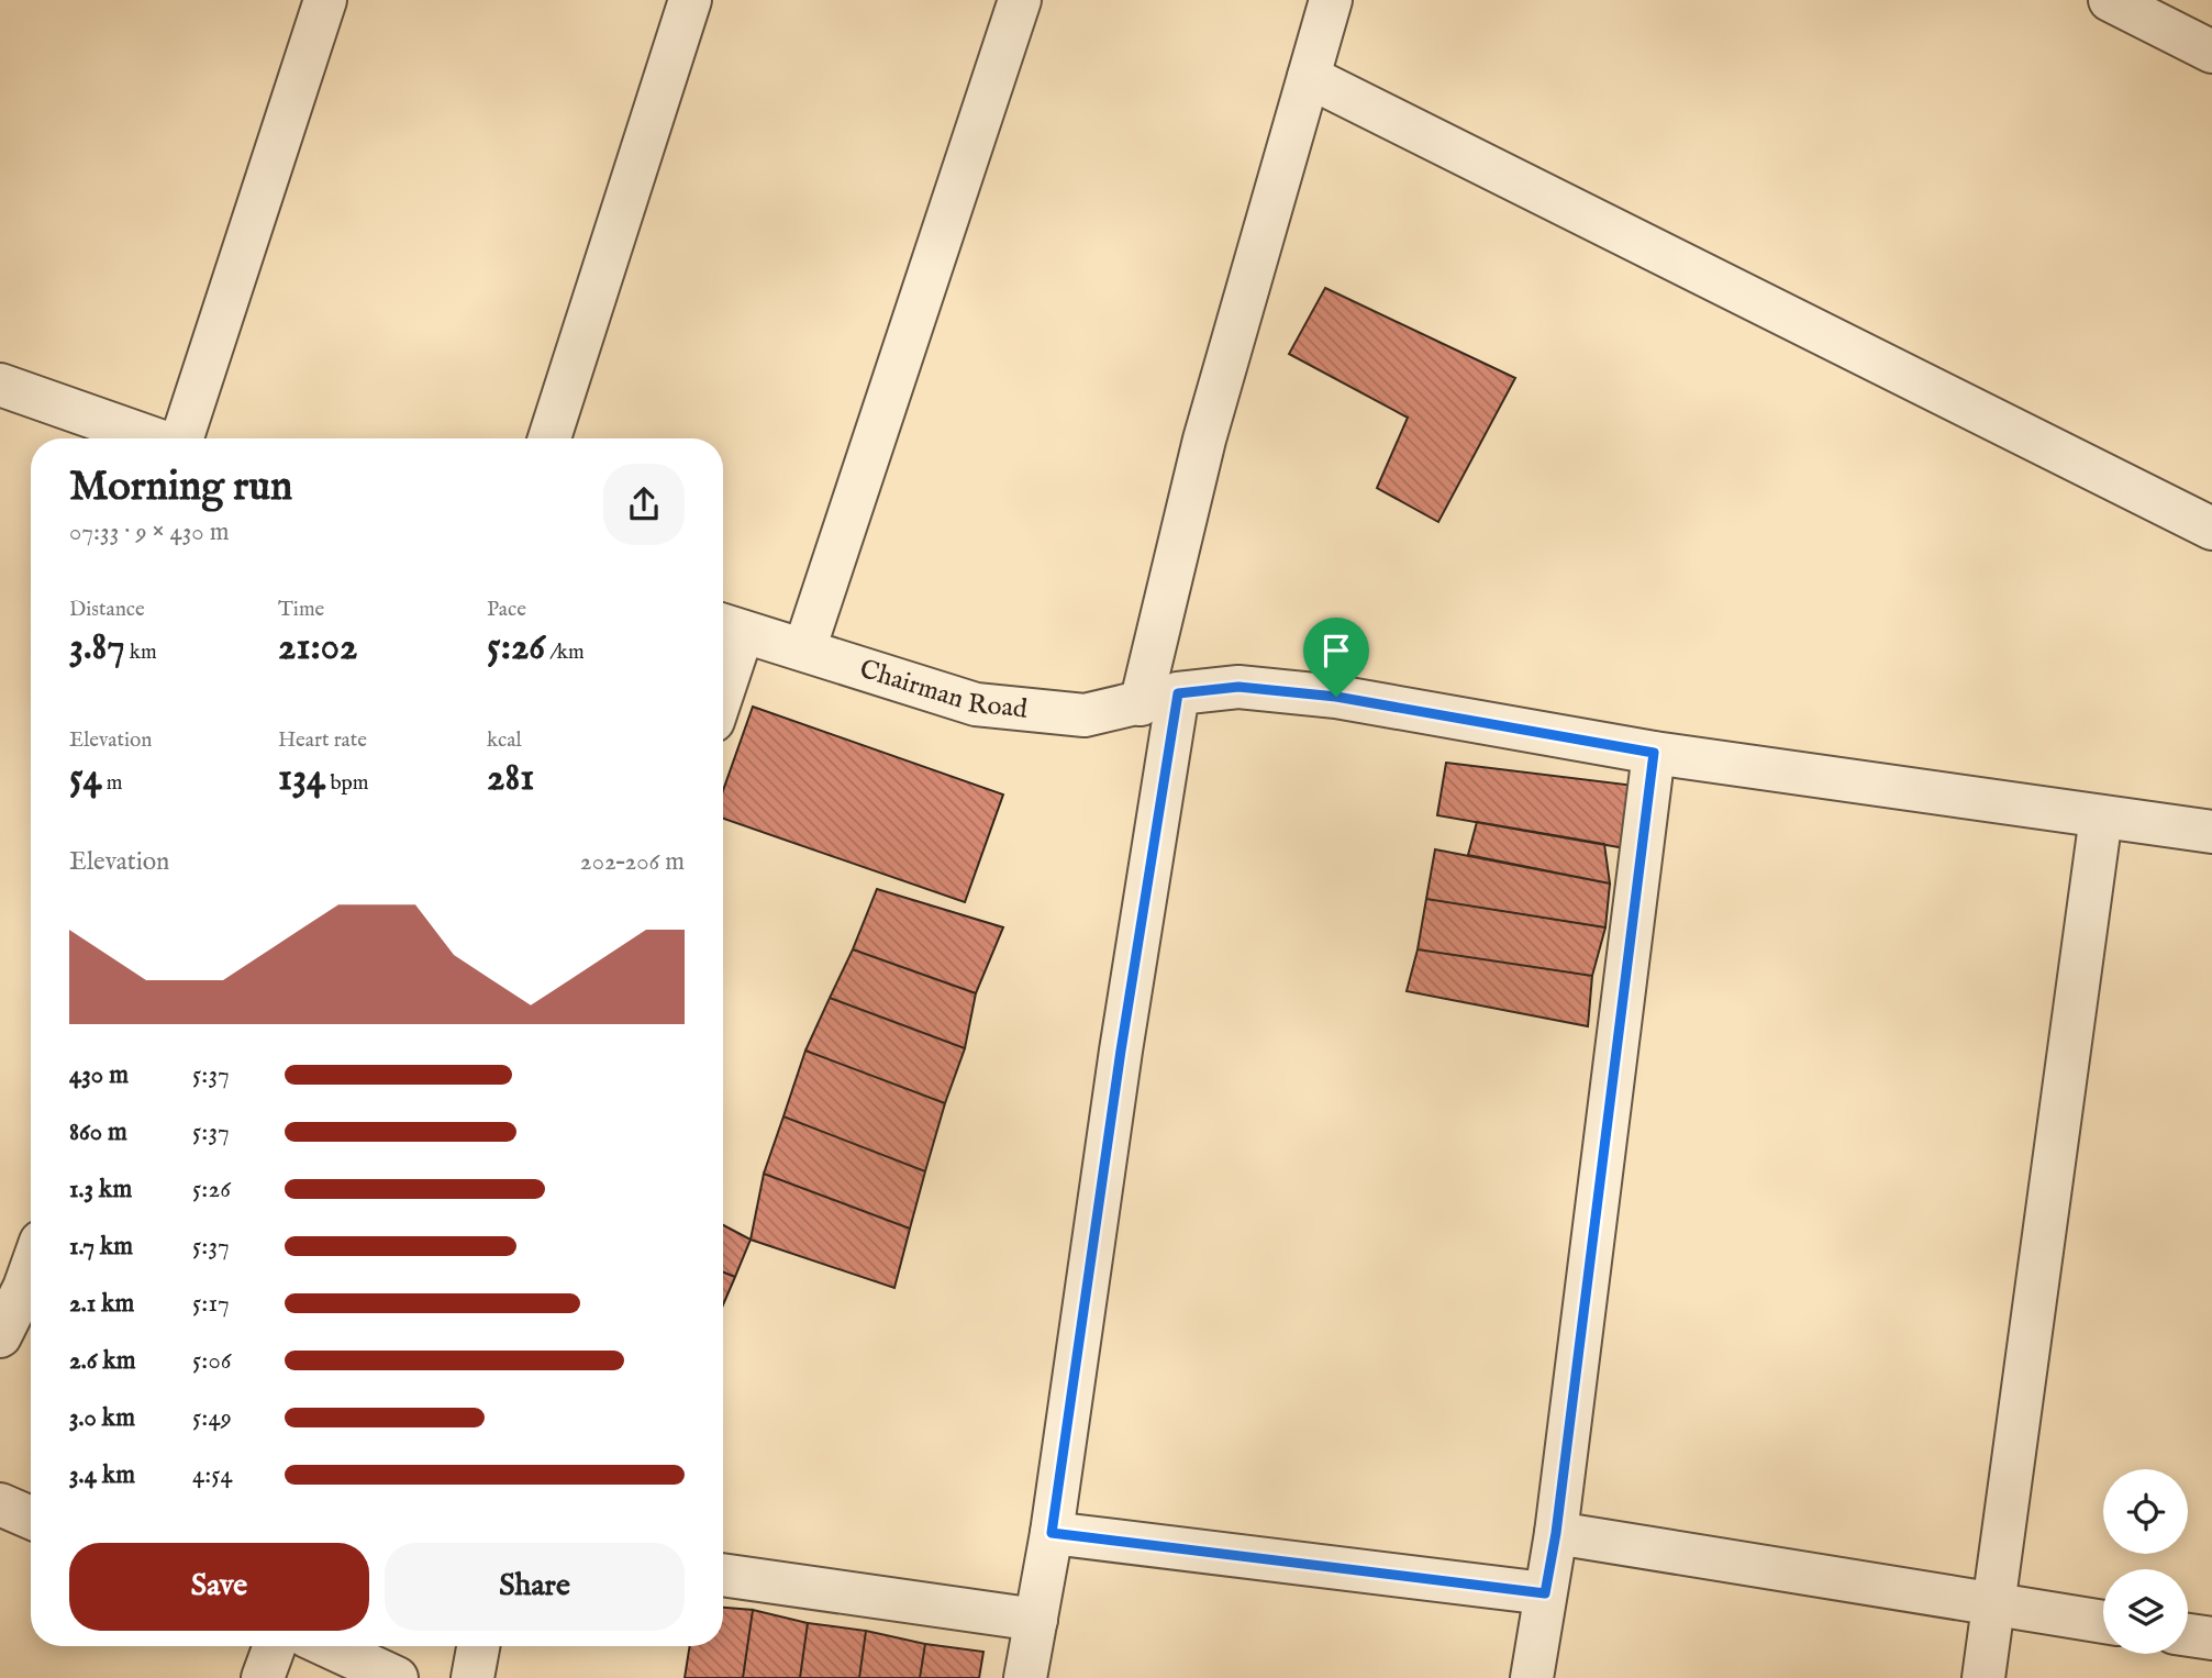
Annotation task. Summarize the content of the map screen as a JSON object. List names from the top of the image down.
{
  "streets": {
    "street": ["Chairman Road"]
  },
  "page": {
    "heading": ["Morning run", "07:33 · 9 × 430 m"],
    "stats": [
      ["Distance", "3.87 km"],
      ["Time", "21:02"],
      ["Pace", "5:26 /km"],
      ["Elevation", "54 m"],
      ["Heart rate", "134 bpm"],
      ["kcal", "281"]
    ],
    "chart": ["Elevation", "202–206 m"],
    "list": [
      {
        "name": "430 m",
        "note": "5:37"
      },
      {
        "name": "860 m",
        "note": "5:37"
      },
      {
        "name": "1.3 km",
        "note": "5:26"
      },
      {
        "name": "1.7 km",
        "note": "5:37"
      },
      {
        "name": "2.1 km",
        "note": "5:17"
      },
      {
        "name": "2.6 km",
        "note": "5:06"
      },
      {
        "name": "3.0 km",
        "note": "5:49"
      },
      {
        "name": "3.4 km",
        "note": "4:54"
      }
    ],
    "buttons": ["Save", "Share"]
  }
}
